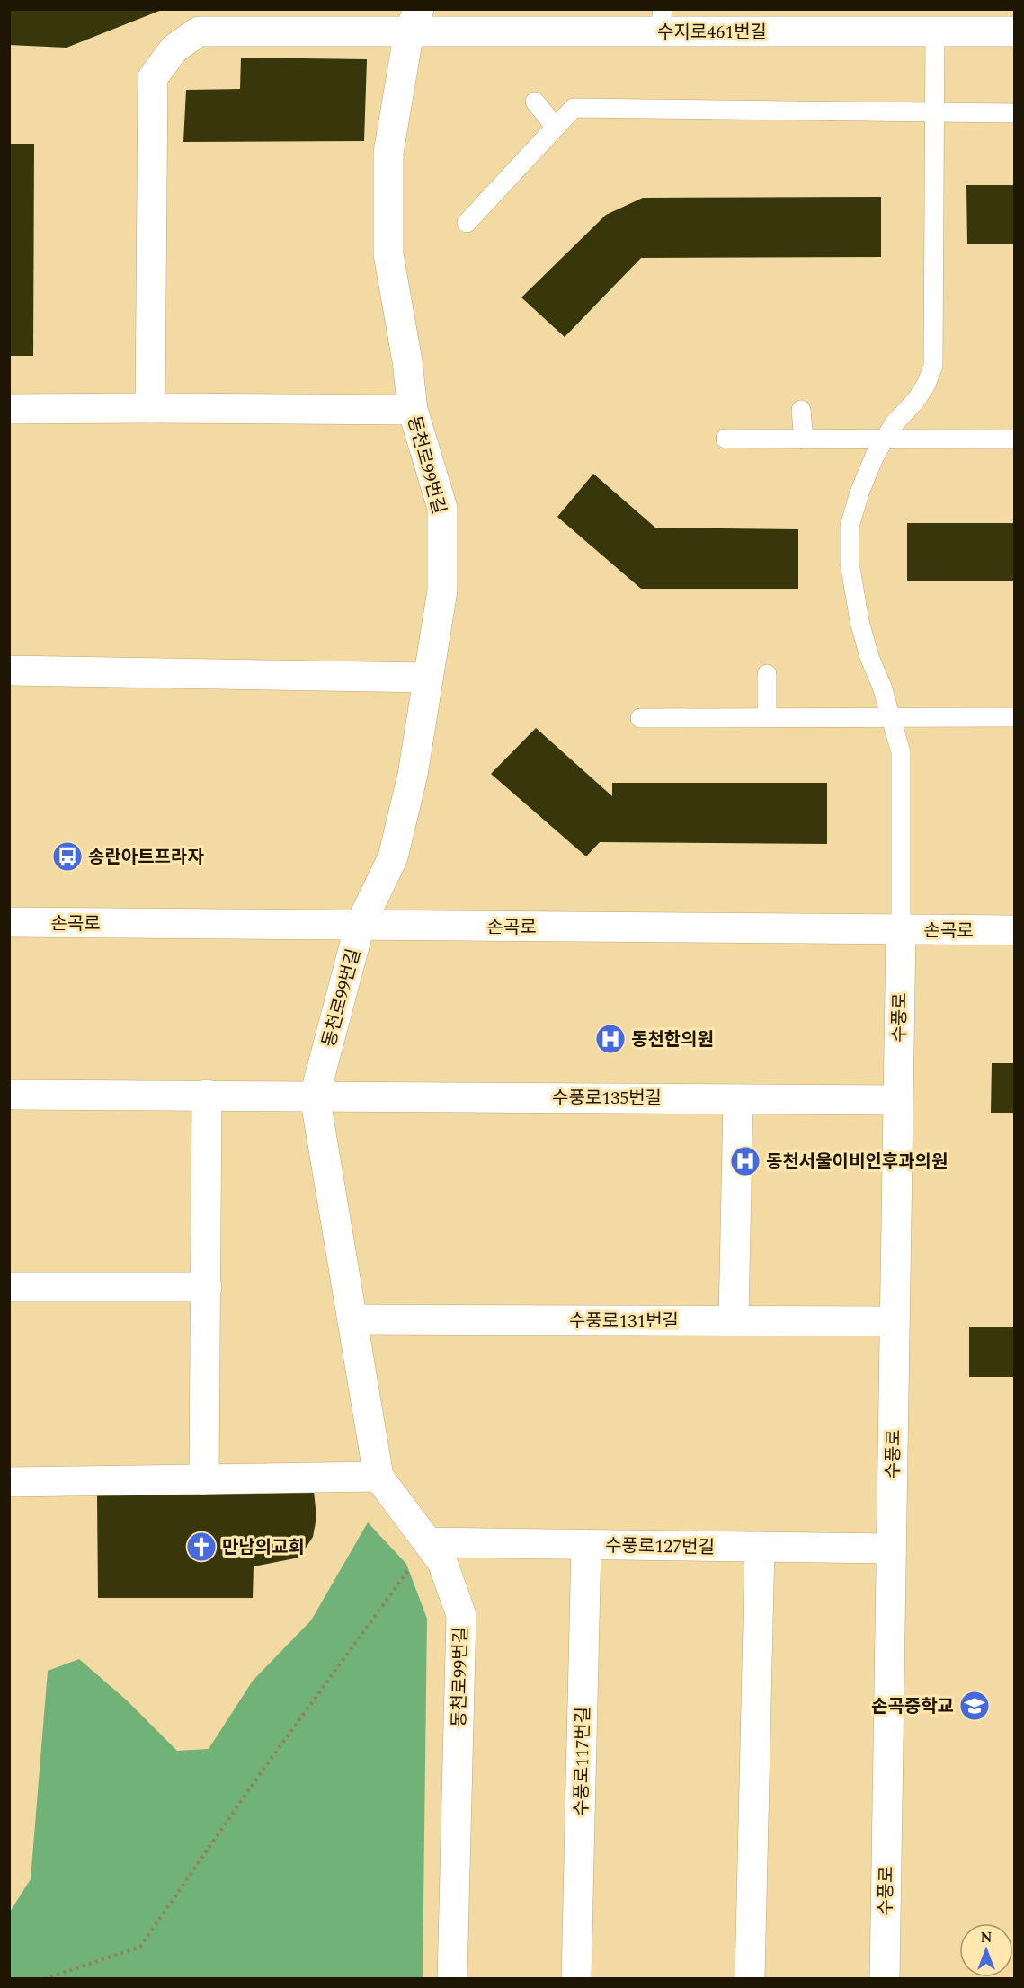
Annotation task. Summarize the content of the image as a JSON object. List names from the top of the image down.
{
  "streets": {
    "street": [
      "수지로461번길",
      "동천로99번길",
      "손곡로",
      "수풍로",
      "수풍로135번길",
      "수풍로131번길",
      "수풍로127번길",
      "수풍로117번길"
    ]
  },
  "crossings": [
    ["수지로461번길", "동천로99번길"],
    ["동천로99번길", "손곡로"],
    ["동천로99번길", "수풍로135번길"],
    ["동천로99번길", "수풍로131번길"],
    ["동천로99번길", "수풍로127번길"],
    ["손곡로", "수풍로"],
    ["수풍로", "수풍로135번길"],
    ["수풍로", "수풍로131번길"],
    ["수풍로", "수풍로127번길"],
    ["수풍로127번길", "수풍로117번길"]
  ],
  "places": {
    "bus stop": ["송란아트프라자"],
    "hospital": ["동천한의원", "동천서울이비인후과의원"],
    "church": ["만남의교회"],
    "school or university": ["손곡중학교"]
  },
  "north": "top"
}
